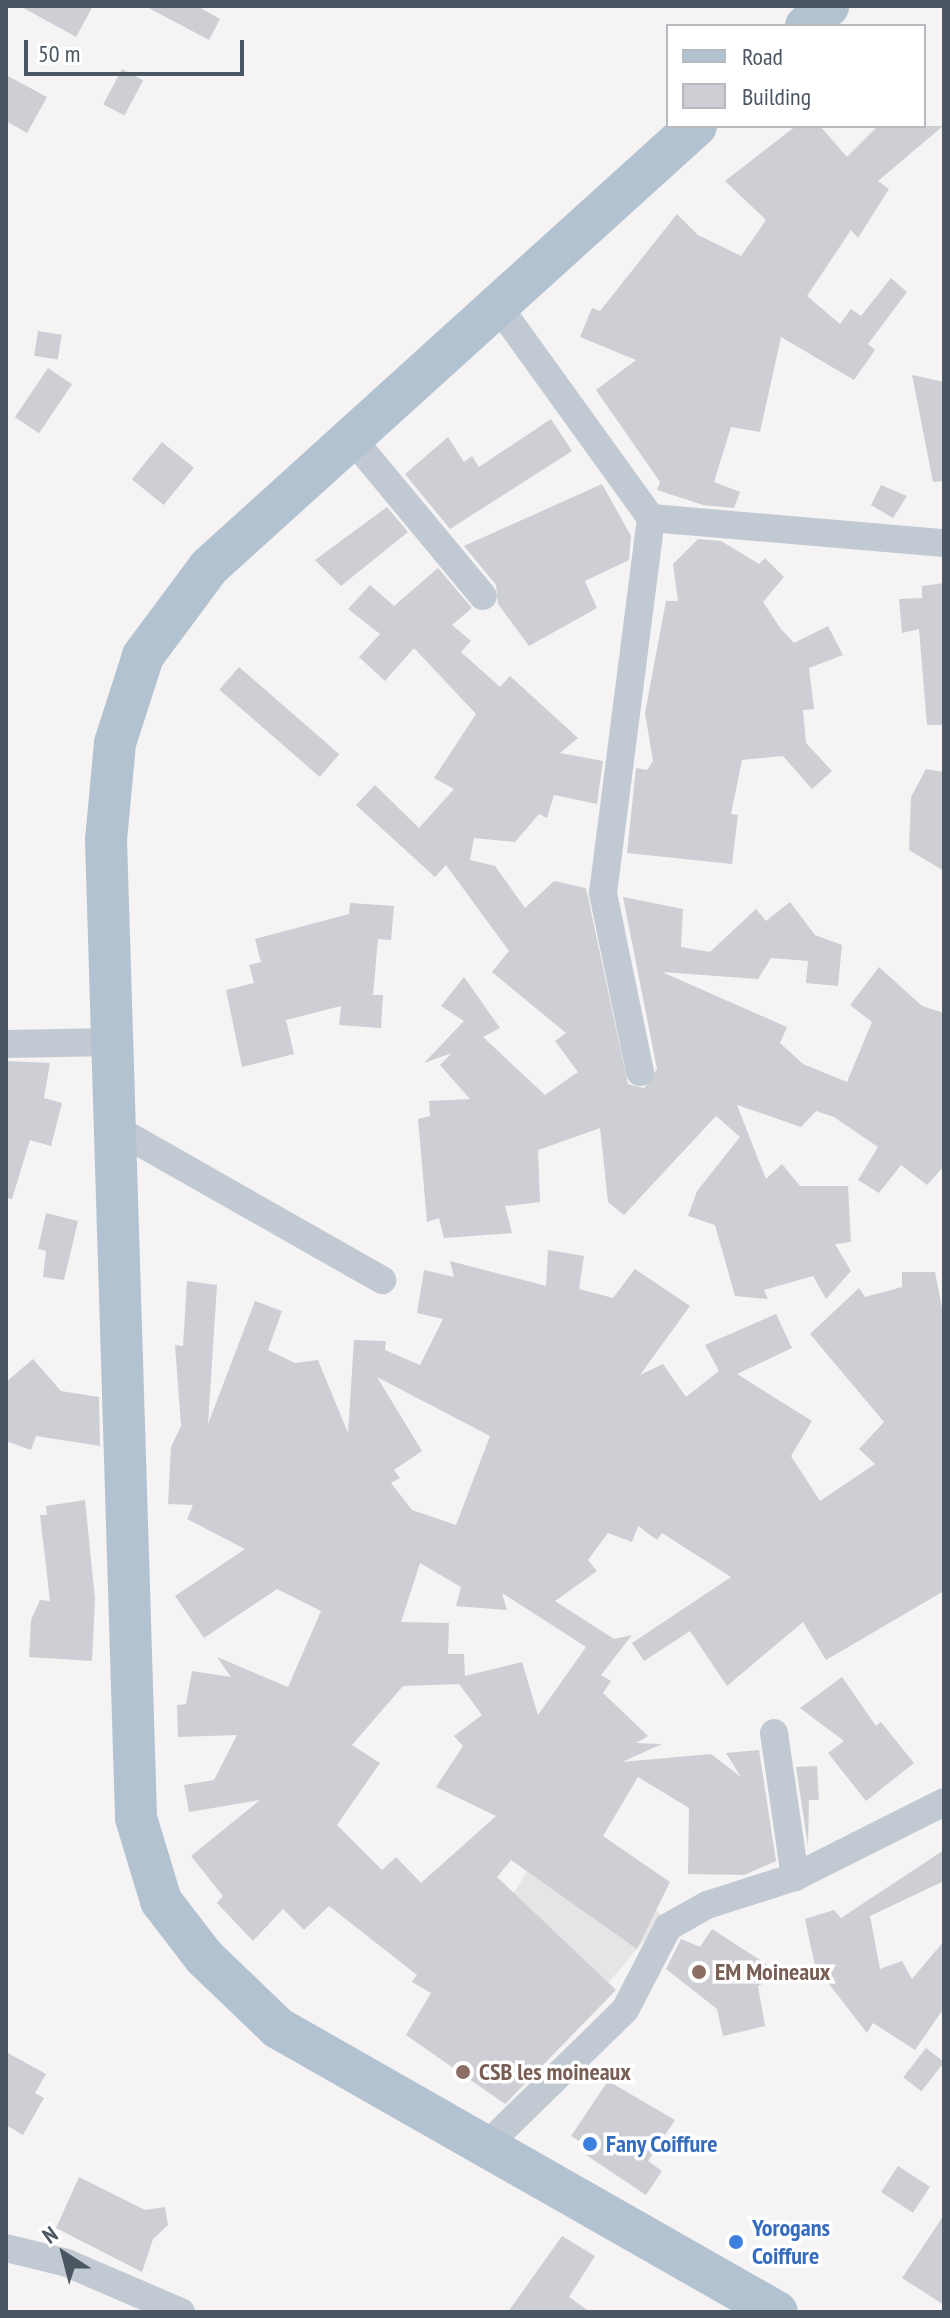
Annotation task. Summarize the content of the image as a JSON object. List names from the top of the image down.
{
  "places": [
    "EM Moineaux",
    "CSB les moineaux",
    "Fany Coiffure",
    "Yorogans Coiffure"
  ],
  "legend": ["Road", "Building"],
  "scale_bar": "50 m",
  "north": "top left"
}
